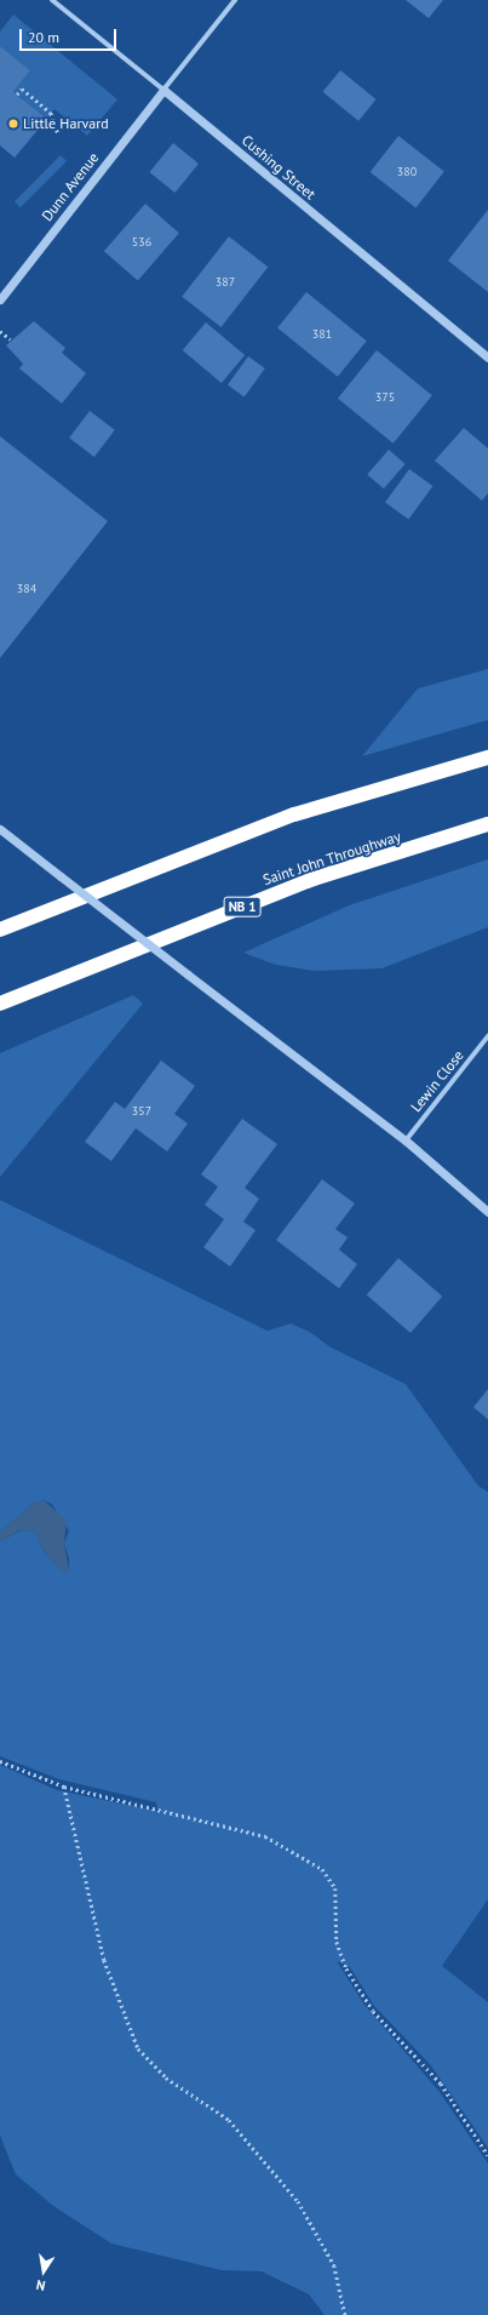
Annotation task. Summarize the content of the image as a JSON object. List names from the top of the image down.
{
  "streets": {
    "highway": ["Saint John Throughway", "NB 1"],
    "street": ["Cushing Street", "Dunn Avenue", "Lewin Close"]
  },
  "crossings": [
    ["Cushing Street", "Dunn Avenue"]
  ],
  "places": ["Little Harvard"],
  "house_numbers": [
    "380",
    "536",
    "387",
    "381",
    "375",
    "384",
    "357"
  ],
  "scale_bar": "20 m",
  "north": "bottom"
}
